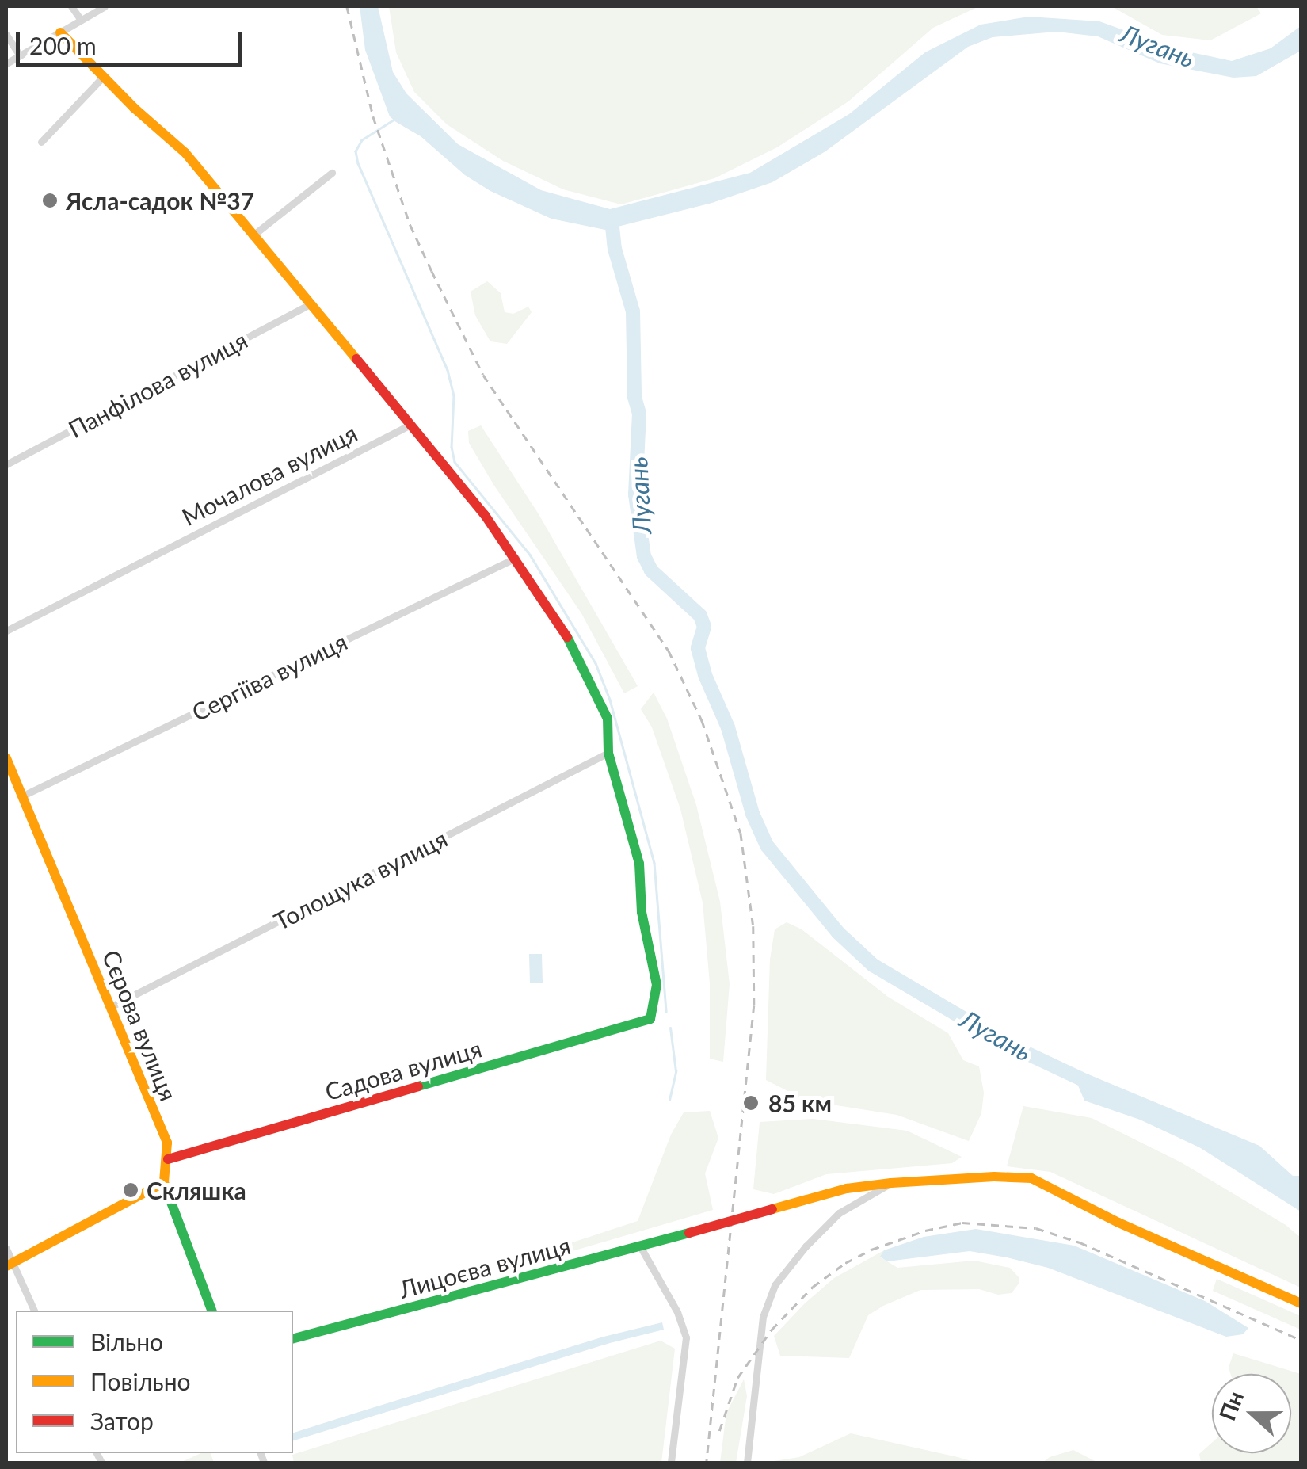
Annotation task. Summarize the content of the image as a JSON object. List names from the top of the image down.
{
  "streets": {
    "street": [
      "Панфілова вулиця",
      "Мочалова вулиця",
      "Сергіїва вулиця",
      "Толощука вулиця",
      "Сєрова вулиця",
      "Садова вулиця",
      "Лицоєва вулиця"
    ]
  },
  "crossings": [
    ["Сергіїва вулиця", "Сєрова вулиця"],
    ["Толощука вулиця", "Сєрова вулиця"],
    ["Толощука вулиця", "Садова вулиця"],
    ["Сєрова вулиця", "Садова вулиця"]
  ],
  "water": ["Лугань"],
  "places": ["Ясла-садок №37", "85 км", "Скляшка"],
  "legend": ["Вільно", "Повільно", "Затор"],
  "scale_bar": "200 m",
  "north": "left"
}
